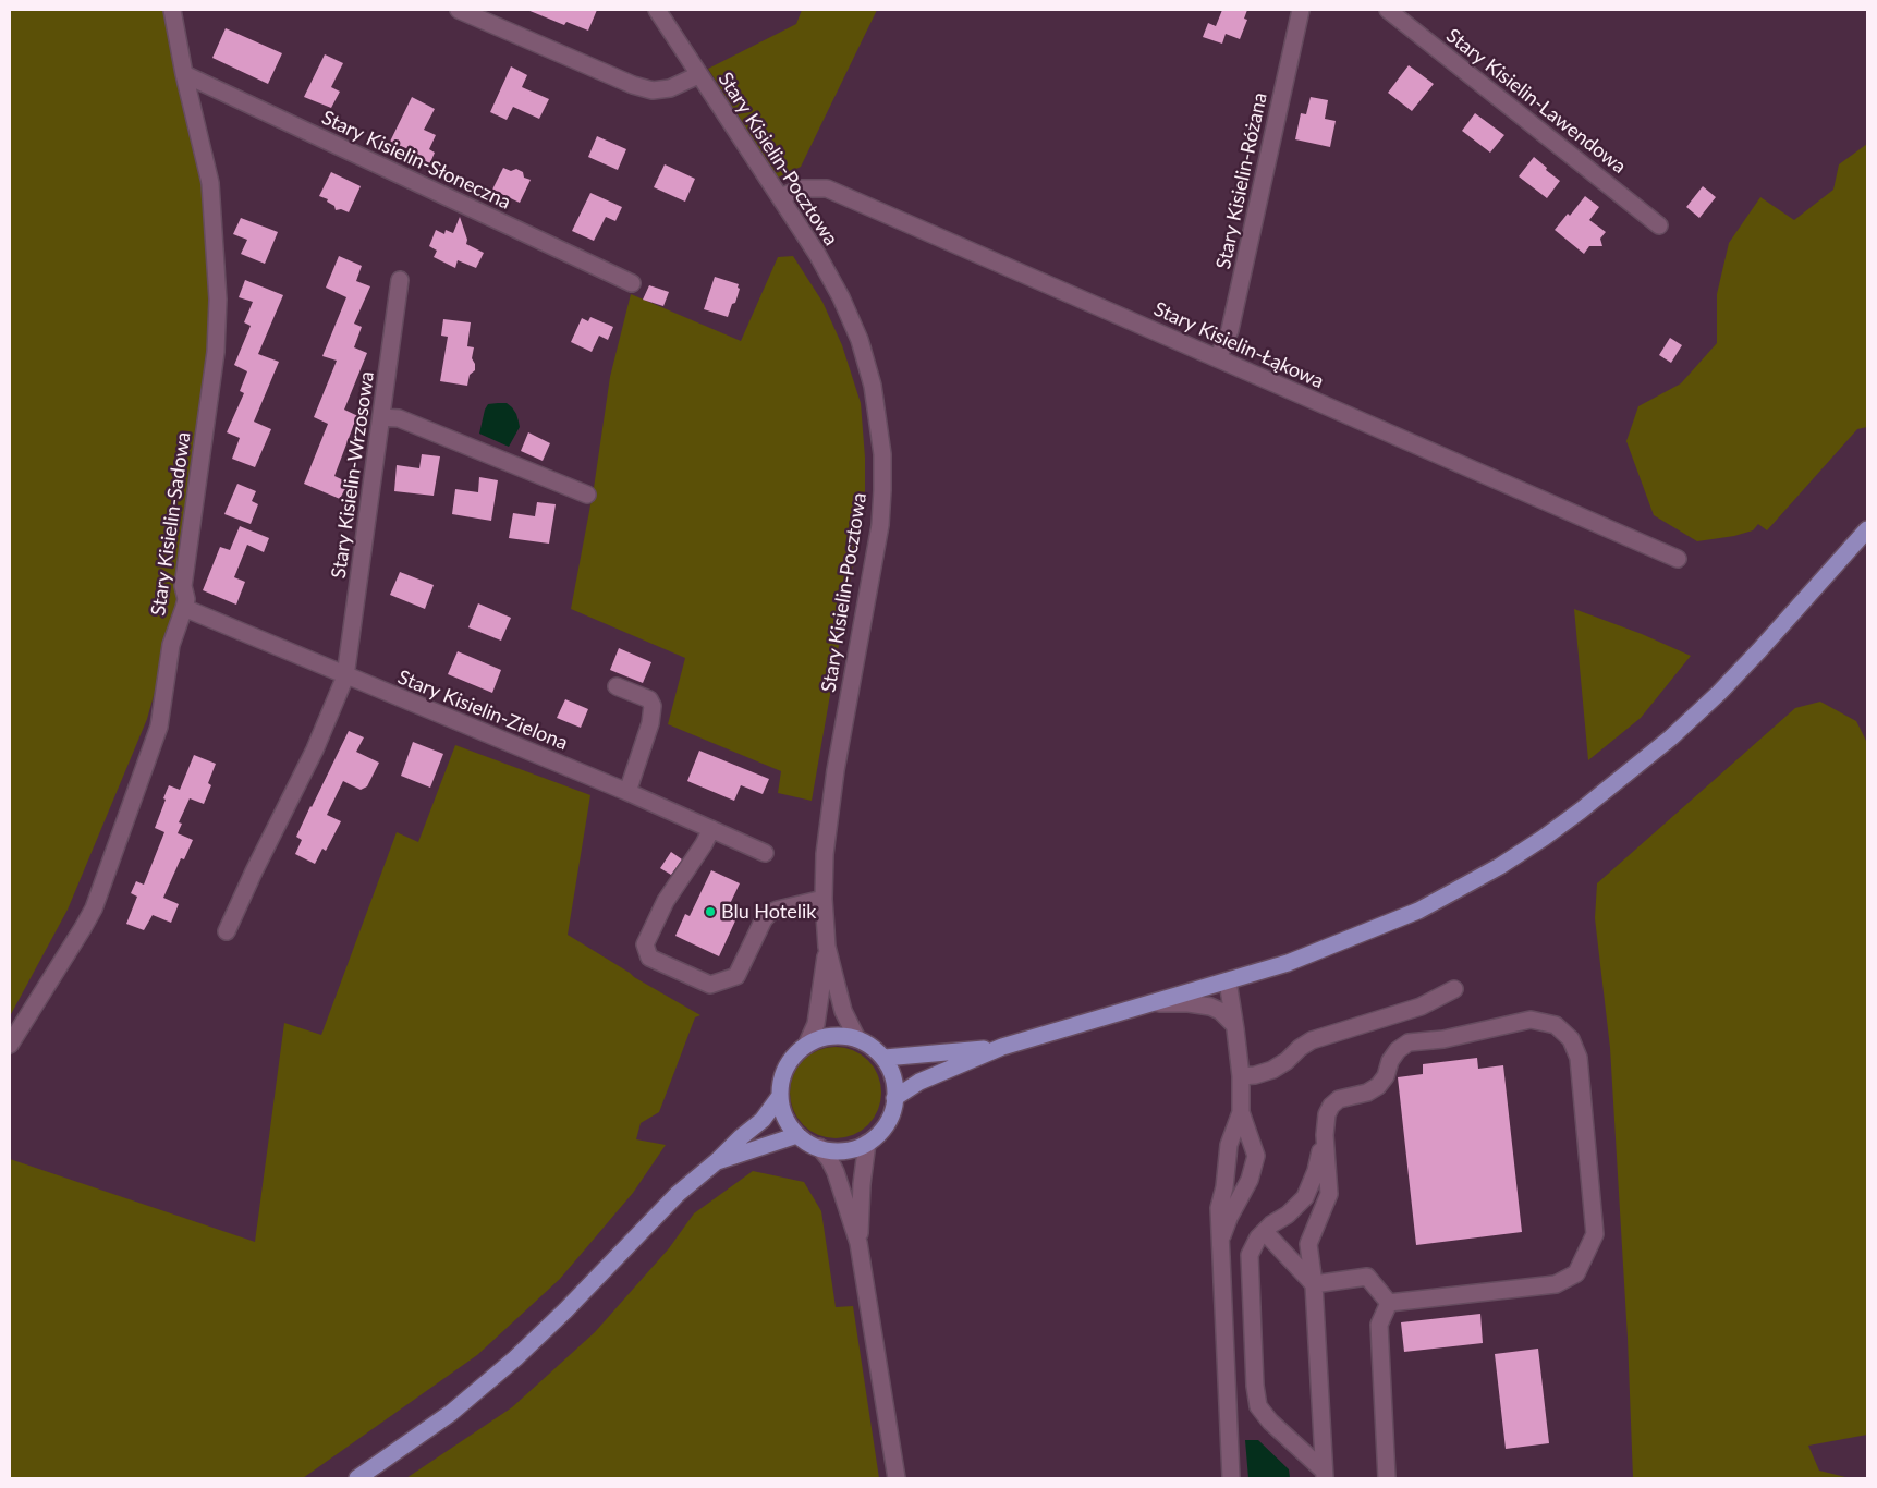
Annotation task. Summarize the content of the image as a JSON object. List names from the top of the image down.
{
  "streets": {
    "street": [
      "Stary Kisielin-Lawendowa",
      "Stary Kisielin-Pocztowa",
      "Stary Kisielin-Słoneczna",
      "Stary Kisielin-Różana",
      "Stary Kisielin-Łąkowa",
      "Stary Kisielin-Wrzosowa",
      "Stary Kisielin-Sadowa",
      "Stary Kisielin-Zielona"
    ]
  },
  "crossings": [
    ["Stary Kisielin-Pocztowa", "Stary Kisielin-Łąkowa"],
    ["Stary Kisielin-Słoneczna", "Stary Kisielin-Sadowa"],
    ["Stary Kisielin-Różana", "Stary Kisielin-Łąkowa"],
    ["Stary Kisielin-Wrzosowa", "Stary Kisielin-Zielona"],
    ["Stary Kisielin-Sadowa", "Stary Kisielin-Zielona"]
  ],
  "places": ["Blu Hotelik"]
}
